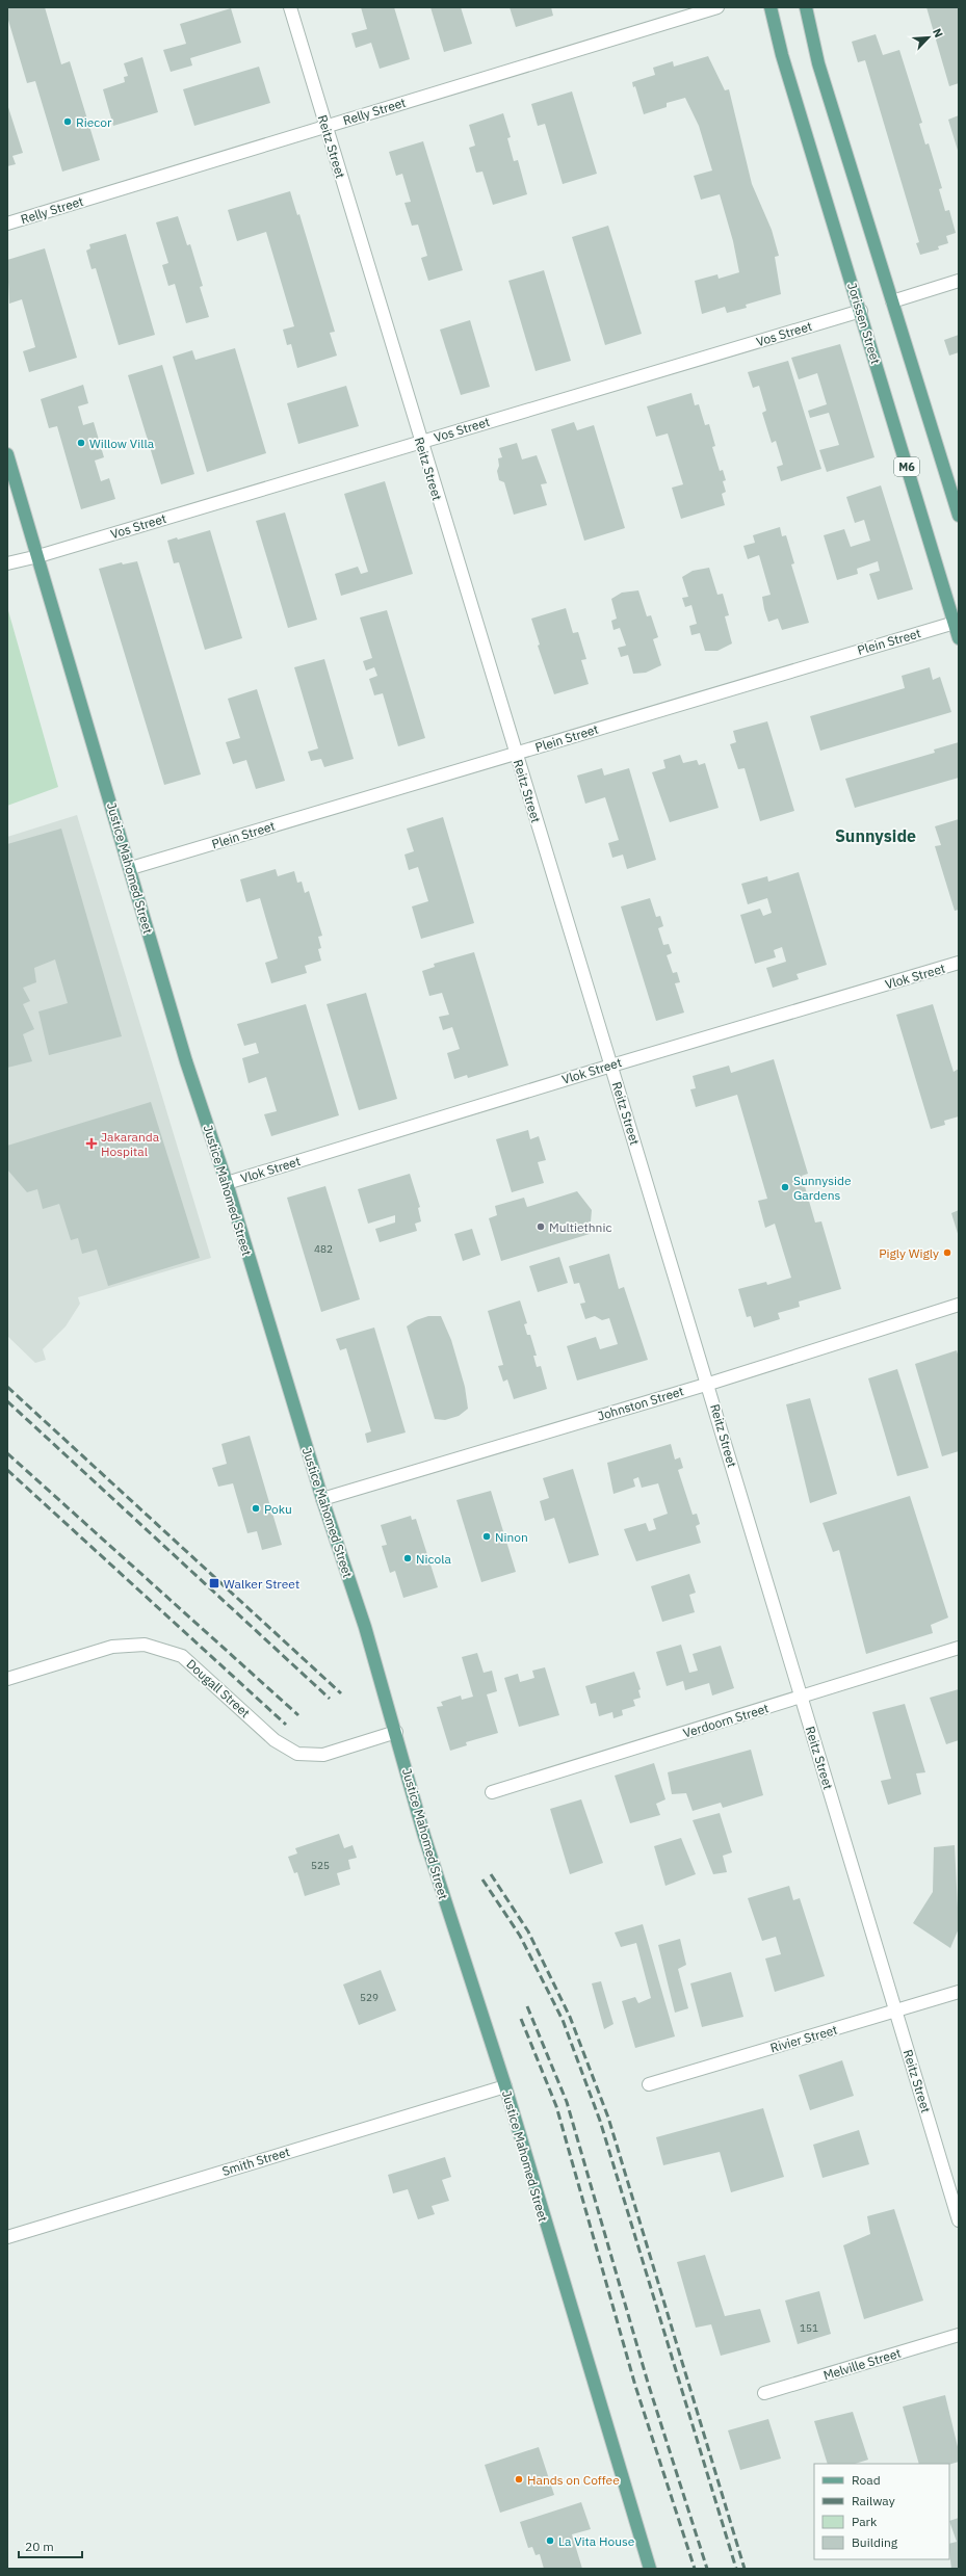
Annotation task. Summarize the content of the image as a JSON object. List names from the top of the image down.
{
  "streets": {
    "main road": ["Jorissen Street", "M6", "Justice Mahomed Street"],
    "street": [
      "Relly Street",
      "Reitz Street",
      "Vos Street",
      "Plein Street",
      "Vlok Street",
      "Johnston Street",
      "Dougall Street",
      "Verdoorn Street",
      "Rivier Street",
      "Smith Street",
      "Melville Street"
    ]
  },
  "crossings": [
    ["Relly Street", "Reitz Street"],
    ["Reitz Street", "Vos Street"],
    ["Reitz Street", "Plein Street"],
    ["Reitz Street", "Vlok Street"],
    ["Reitz Street", "Johnston Street"],
    ["Reitz Street", "Verdoorn Street"],
    ["Reitz Street", "Rivier Street"],
    ["Jorissen Street", "Vos Street"],
    ["Jorissen Street", "Plein Street"],
    ["Vos Street", "Justice Mahomed Street"],
    ["Plein Street", "Justice Mahomed Street"],
    ["Justice Mahomed Street", "Vlok Street"],
    ["Justice Mahomed Street", "Johnston Street"],
    ["Justice Mahomed Street", "Dougall Street"],
    ["Justice Mahomed Street", "Smith Street"]
  ],
  "districts": ["Sunnyside"],
  "places": {
    "other": [
      "Riecor",
      "Willow Villa",
      "Sunnyside Gardens",
      "Multiethnic",
      "Pigly Wigly",
      "Poku",
      "Ninon",
      "Nicola",
      "Hands on Coffee",
      "La Vita House"
    ],
    "health": ["Jakaranda Hospital"],
    "transit": ["Walker Street"]
  },
  "house_numbers": [
    "482",
    "525",
    "529",
    "151"
  ],
  "legend": [
    "Road",
    "Railway",
    "Park",
    "Building"
  ],
  "scale_bar": "20 m",
  "north": "top right"
}
